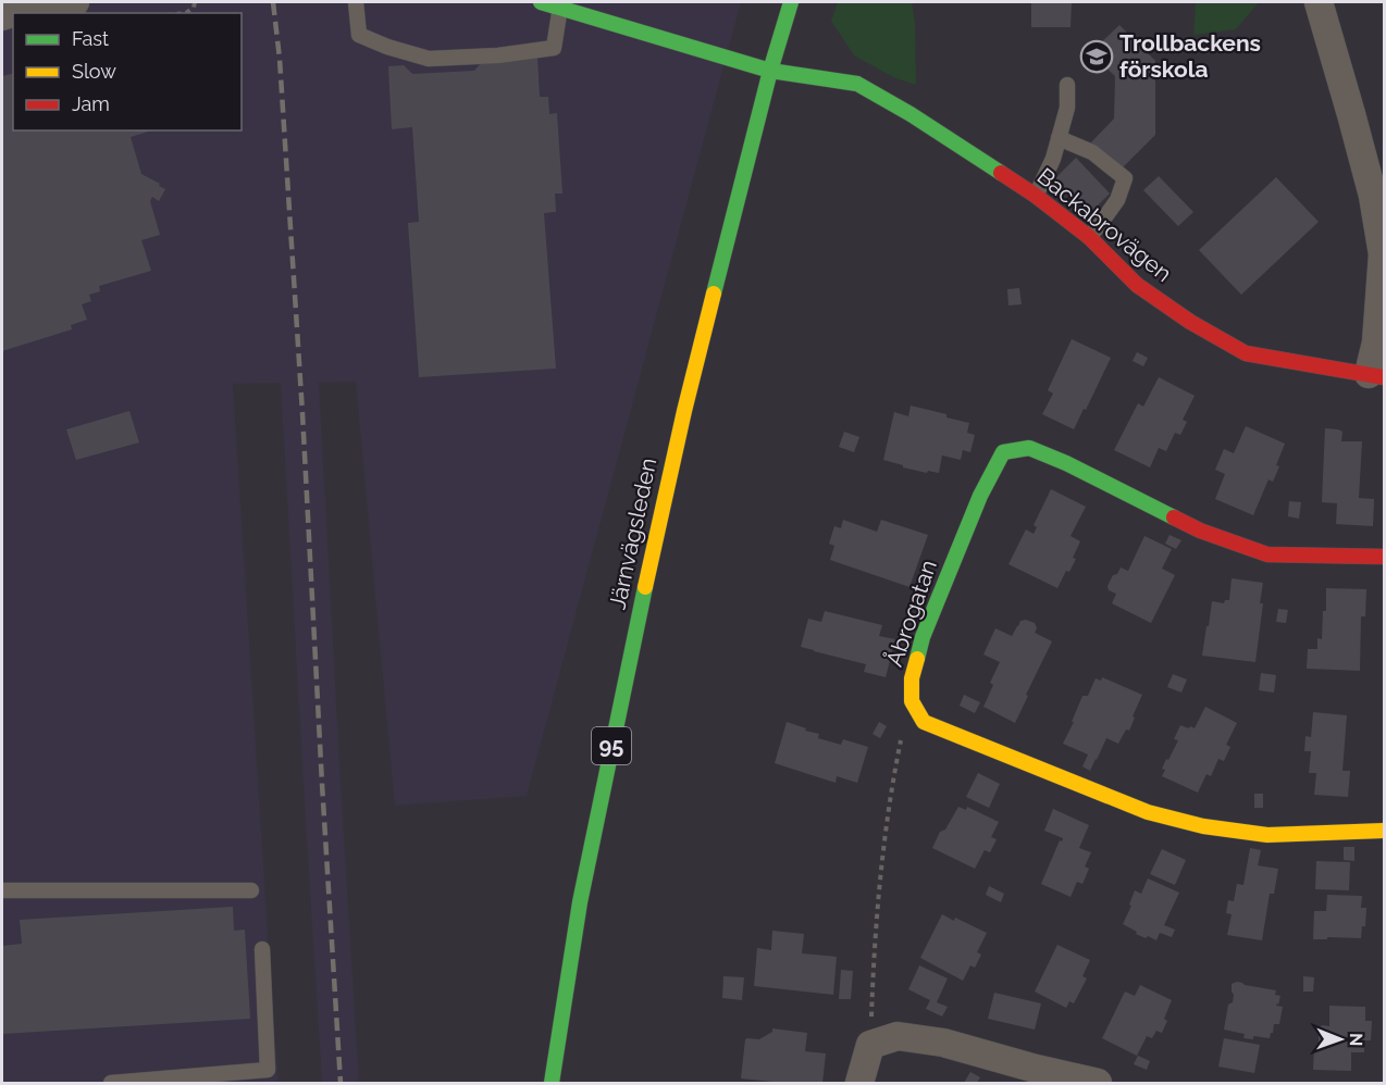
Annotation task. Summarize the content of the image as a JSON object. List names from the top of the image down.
{
  "streets": {
    "street": [
      "Backabrovägen",
      "Järnvägsleden",
      "Åbrogatan",
      "95"
    ]
  },
  "crossings": [
    ["Backabrovägen", "Järnvägsleden"]
  ],
  "places": {
    "school or university": ["Trollbackens förskola"]
  },
  "legend": ["Fast", "Slow", "Jam"],
  "north": "right"
}
